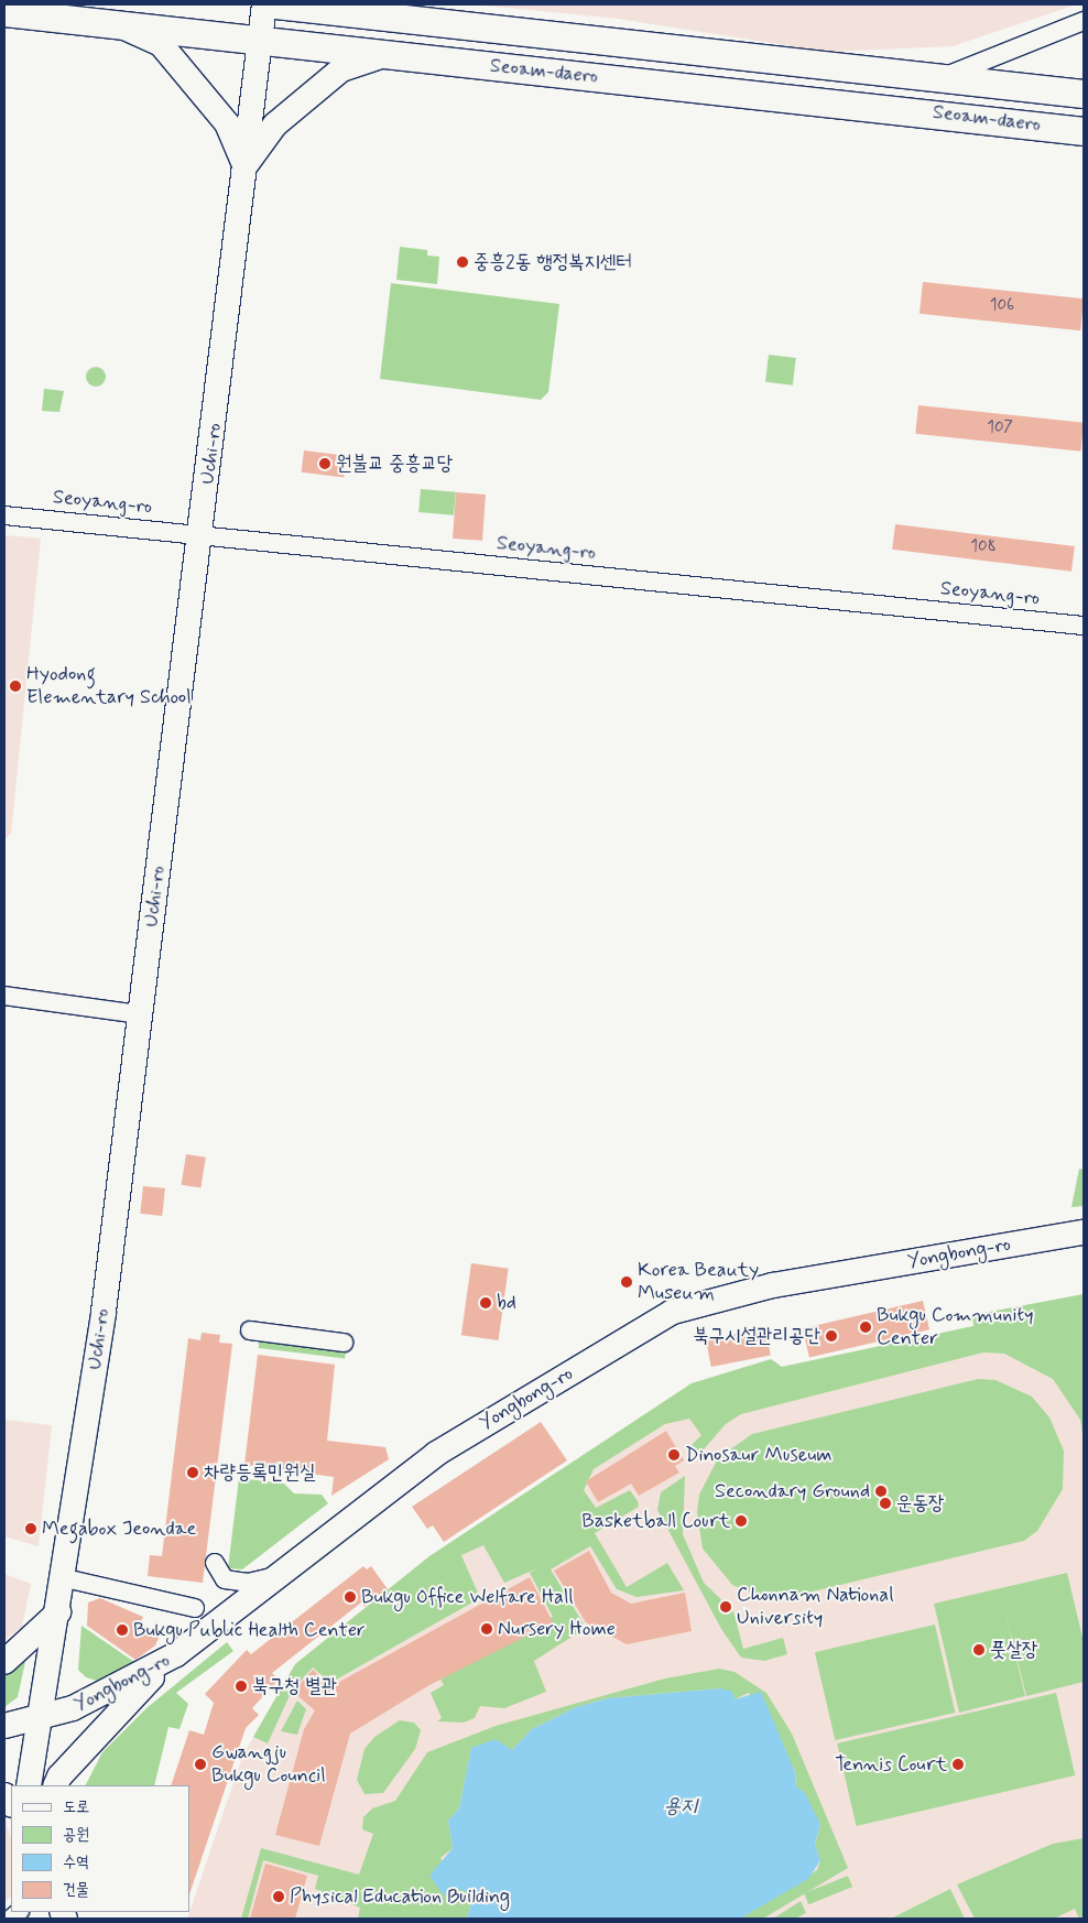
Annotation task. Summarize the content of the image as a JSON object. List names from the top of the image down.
{
  "streets": {
    "main road": ["Seoam-daero", "Uchi-ro", "Yongbong-ro"],
    "street": ["Seoyang-ro"]
  },
  "crossings": [
    ["Seoam-daero", "Uchi-ro"],
    ["Uchi-ro", "Seoyang-ro"],
    ["Uchi-ro", "Yongbong-ro"]
  ],
  "water": ["용지"],
  "places": [
    "중흥2동 행정복지센터",
    "원불교 중흥교당",
    "Hyodong Elementary School",
    "Korea Beauty Museum",
    "bd",
    "Bukgu Community Center",
    "북구시설관리공단",
    "Dinosaur Museum",
    "차량등록민원실",
    "Secondary Ground",
    "운동장",
    "Basketball Court",
    "Megabox Jeondae",
    "Bukgu Office Welfare Hall",
    "Chonnam National University",
    "Nursery Home",
    "Bukgu Public Health Center",
    "풋살장",
    "북구청 별관",
    "Gwangju Bukgu Council",
    "Tennis Court",
    "Physical Education Building"
  ],
  "house_numbers": ["106", "107", "108"],
  "legend": [
    "도로",
    "공원",
    "수역",
    "건물"
  ]
}
